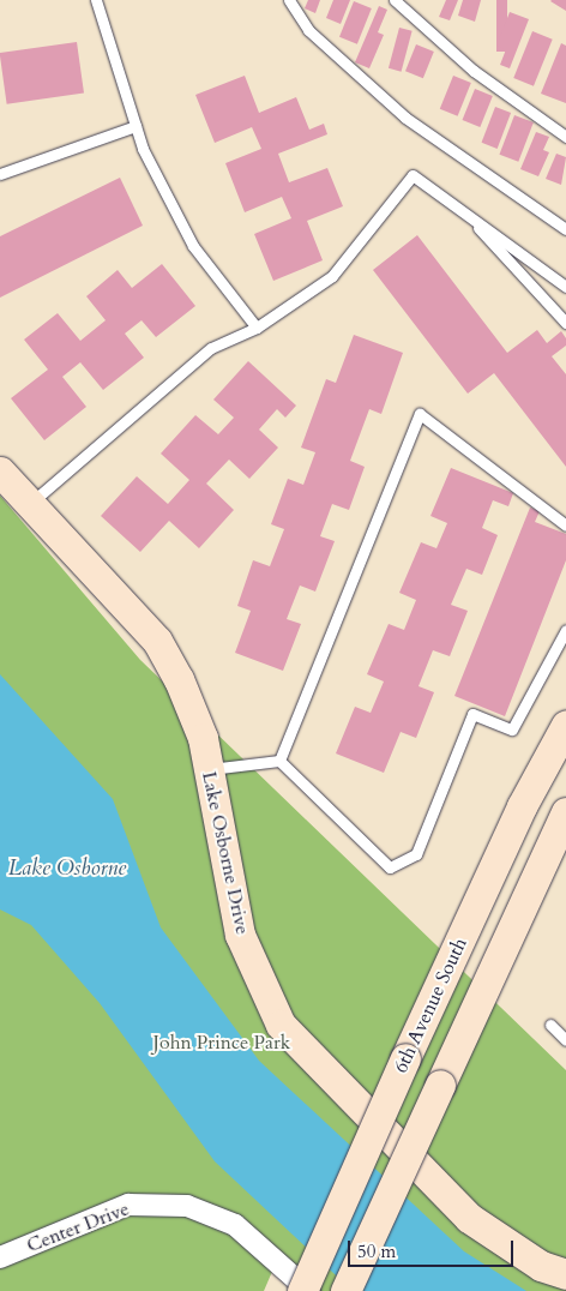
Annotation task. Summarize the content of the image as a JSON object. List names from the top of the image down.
{
  "streets": {
    "street": ["Lake Osborne Drive", "6th Avenue South", "Center Drive"]
  },
  "water": ["Lake Osborne"],
  "parks": ["John Prince Park"],
  "scale_bar": "50 m"
}
